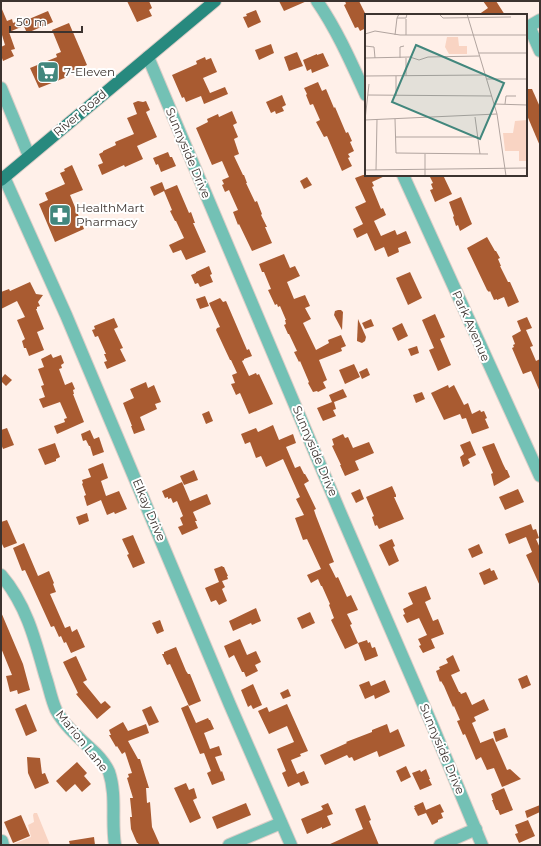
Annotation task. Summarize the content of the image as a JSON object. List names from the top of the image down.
{
  "streets": {
    "main road": ["River Road"],
    "street": [
      "Sunnyside Drive",
      "Park Avenue",
      "Elkay Drive",
      "Marion Lane"
    ]
  },
  "crossings": [
    ["River Road", "Sunnyside Drive"],
    ["River Road", "Elkay Drive"]
  ],
  "places": {
    "supermarket": ["7-Eleven"],
    "pharmacy": ["HealthMart Pharmacy"]
  },
  "scale_bar": "50 m"
}
